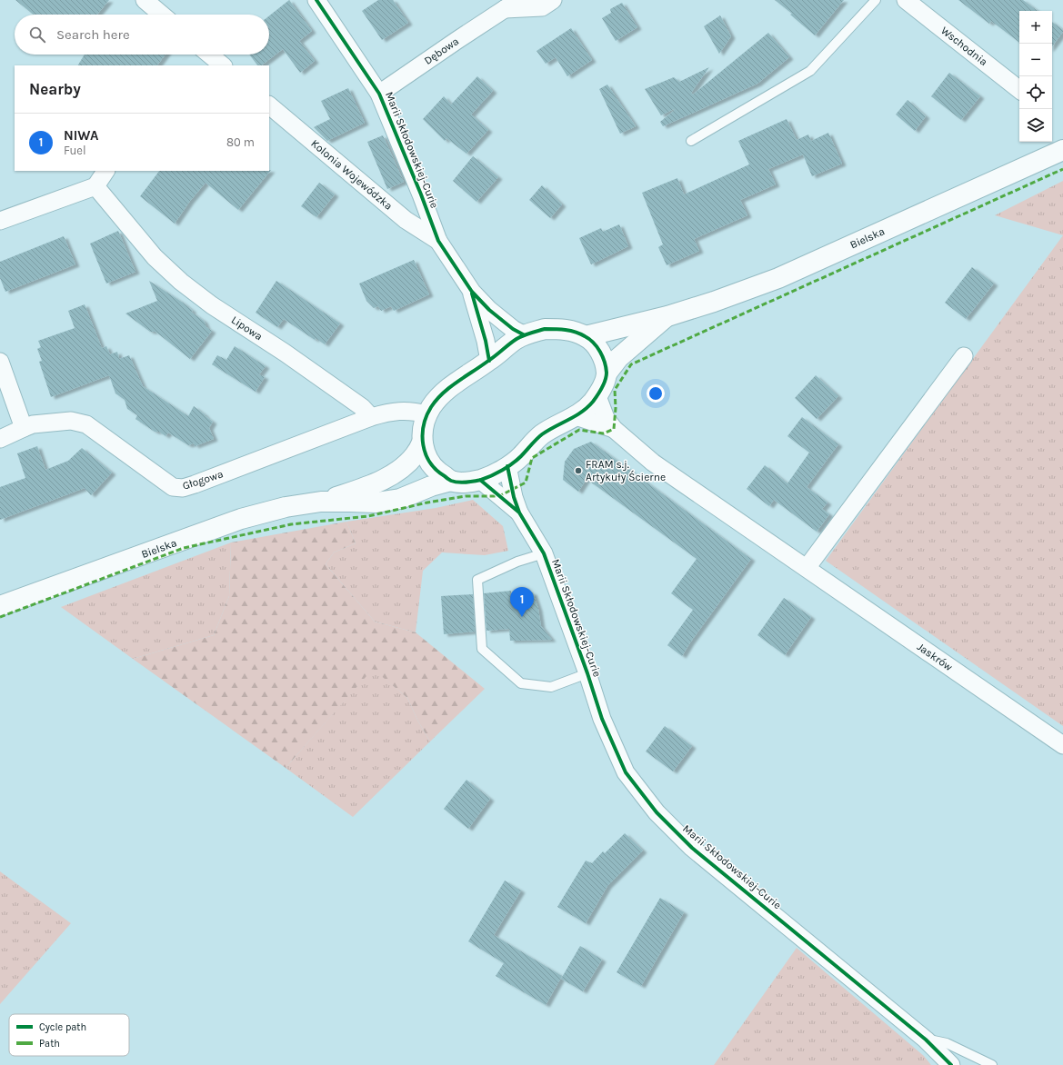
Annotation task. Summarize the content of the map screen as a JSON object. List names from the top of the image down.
{
  "streets": {
    "main road": ["Bielska"],
    "street": [
      "Wschodnia",
      "Dębowa",
      "Marii Skłodowskiej-Curie",
      "Kolonia Wojewódzka",
      "Lipowa",
      "Głogowa",
      "Jaskrów"
    ]
  },
  "crossings": [
    ["Dębowa", "Marii Skłodowskiej-Curie"],
    ["Marii Skłodowskiej-Curie", "Kolonia Wojewódzka"],
    ["Marii Skłodowskiej-Curie", "Bielska"],
    ["Bielska", "Jaskrów"],
    ["Lipowa", "Głogowa"]
  ],
  "places": ["FRAM s.j. Artykuły Ścierne"],
  "legend": ["Cycle path", "Path"],
  "page": {
    "map_buttons": ["+", "−"],
    "search": "Search here",
    "heading": "Nearby",
    "list": [
      {
        "mark": "1",
        "name": "NIWA",
        "note": "Fuel",
        "value": "80 m"
      }
    ],
    "pins": "1"
  }
}
